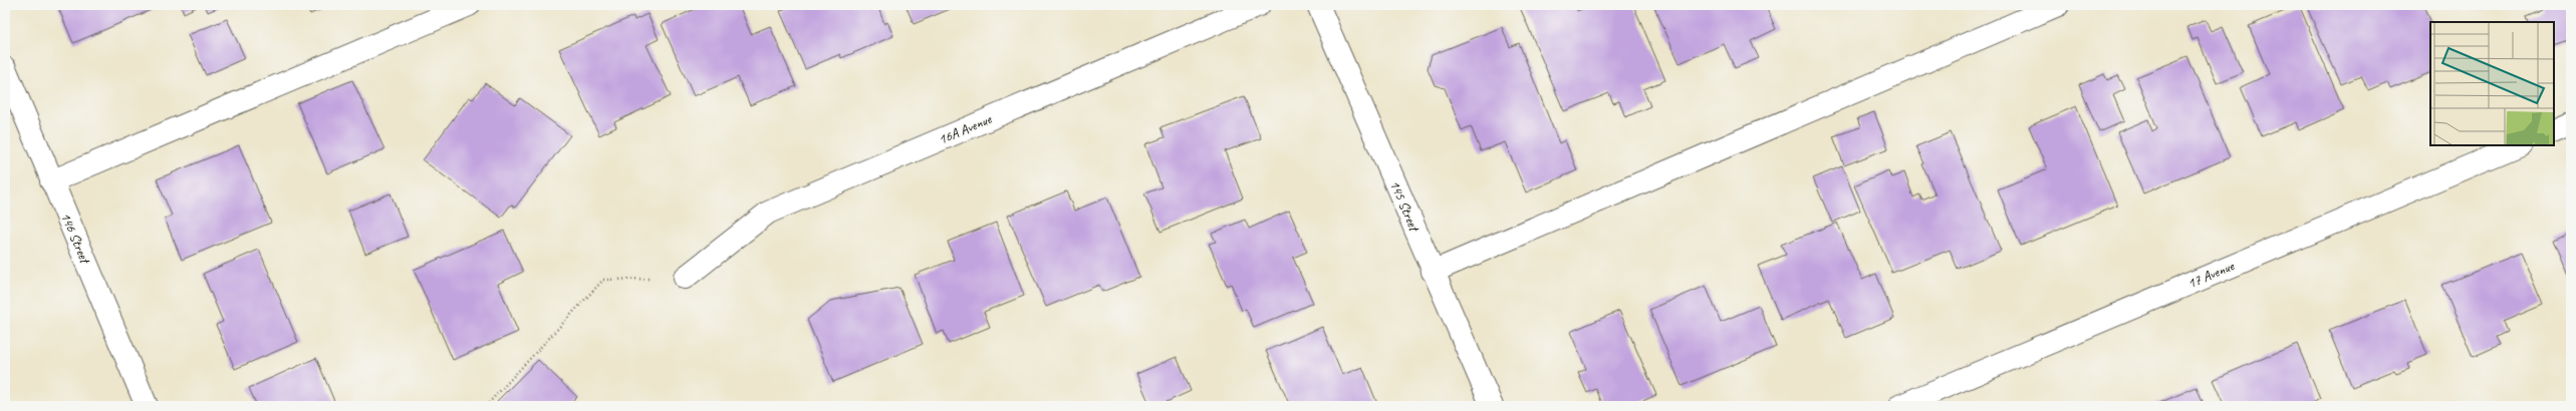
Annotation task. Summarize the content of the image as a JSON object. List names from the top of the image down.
{
  "streets": {
    "street": [
      "16A Avenue",
      "145 Street",
      "146 Street",
      "17 Avenue"
    ]
  }
}
